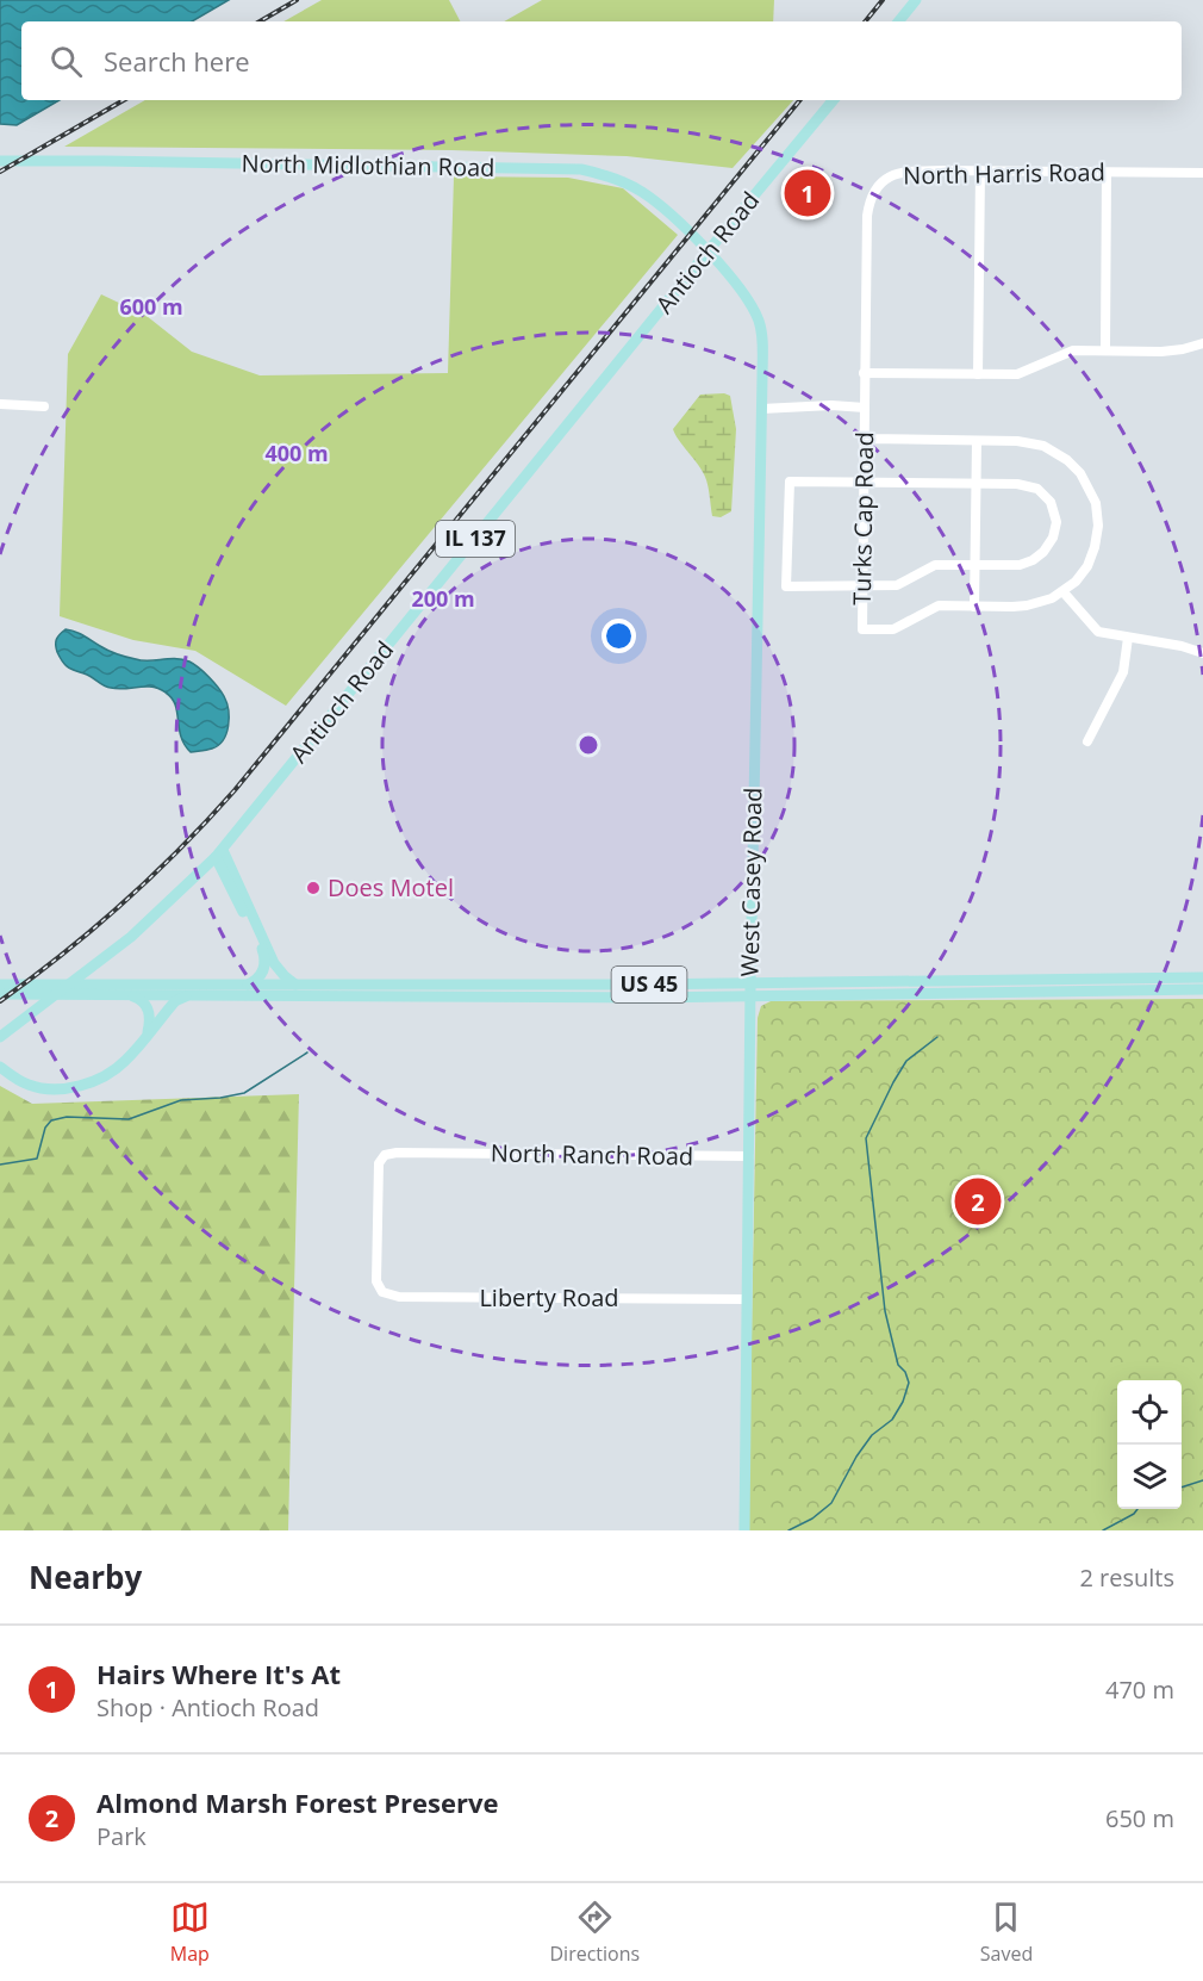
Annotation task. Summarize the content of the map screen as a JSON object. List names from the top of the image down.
{
  "streets": {
    "main road": [
      "North Midlothian Road",
      "Antioch Road",
      "IL 137",
      "West Casey Road",
      "US 45"
    ],
    "street": [
      "North Harris Road",
      "Turks Cap Road",
      "North Ranch Road",
      "Liberty Road"
    ]
  },
  "crossings": [
    ["North Midlothian Road", "Antioch Road"],
    ["North Midlothian Road", "West Casey Road"],
    ["North Harris Road", "Turks Cap Road"],
    ["Antioch Road", "West Casey Road"],
    ["West Casey Road", "US 45"],
    ["West Casey Road", "North Ranch Road"],
    ["West Casey Road", "Liberty Road"],
    ["North Ranch Road", "Liberty Road"]
  ],
  "places": ["Does Motel"],
  "page": {
    "search": "Search here",
    "pins": ["1", "2"],
    "heading": ["Nearby", "2 results"],
    "list": [
      {
        "mark": "1",
        "name": "Hairs Where It's At",
        "note": "Shop · Antioch Road",
        "value": "470 m"
      },
      {
        "mark": "2",
        "name": "Almond Marsh Forest Preserve",
        "note": "Park",
        "value": "650 m"
      }
    ],
    "nav": ["Map", "Directions", "Saved"]
  },
  "rings": ["600 m", "400 m", "200 m"]
}
